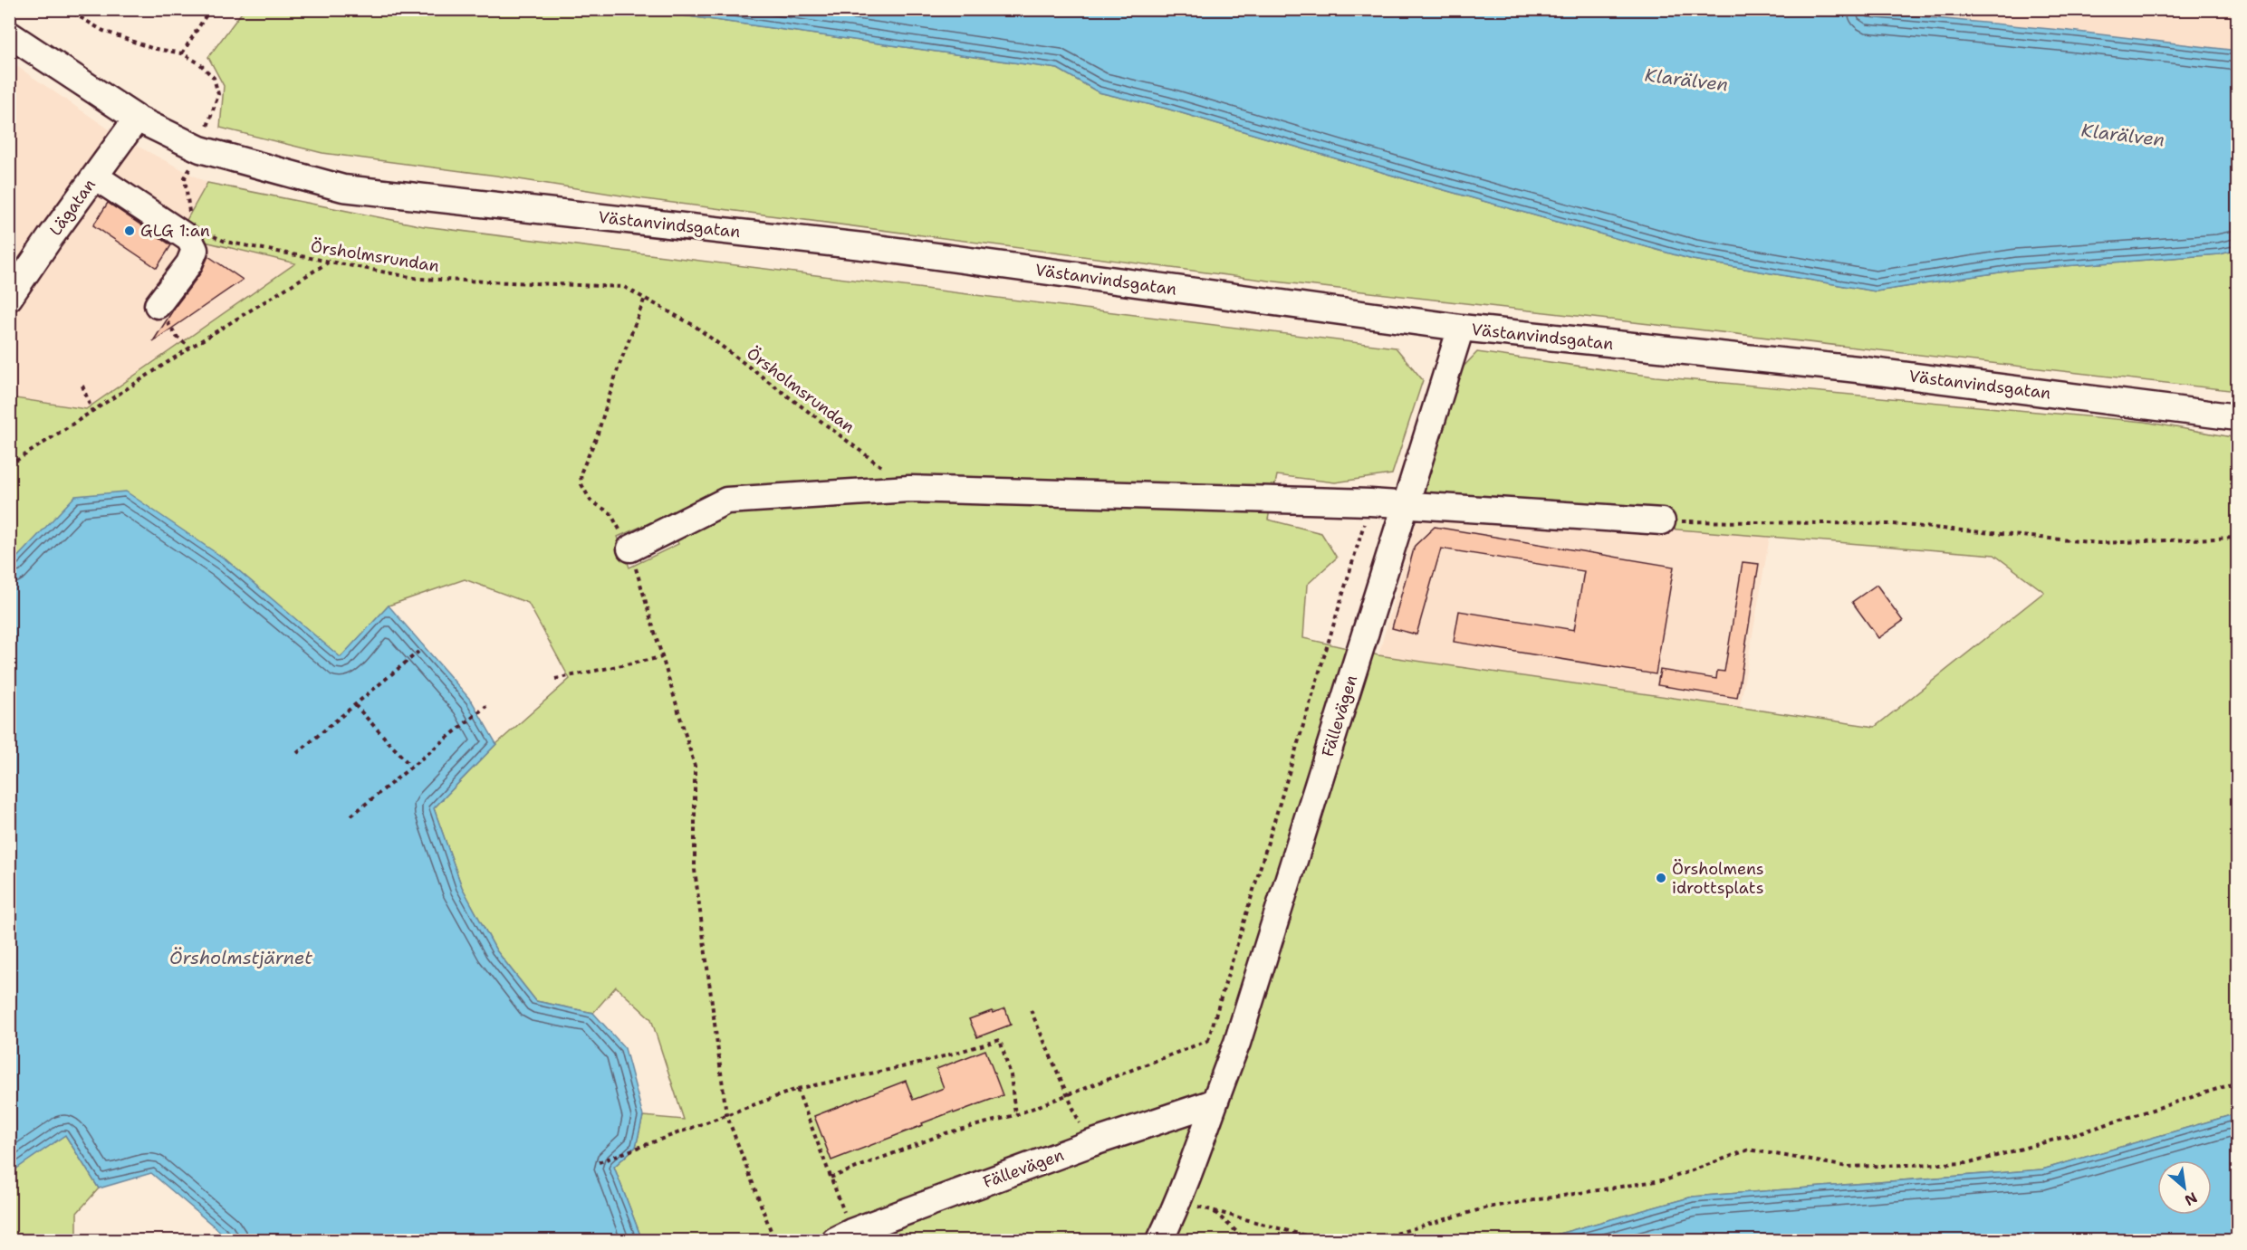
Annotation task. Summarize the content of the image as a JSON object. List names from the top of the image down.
{
  "streets": {
    "street": ["Lägatan", "Västanvindsgatan", "Fällevägen"],
    "path": ["Örsholmsrundan"]
  },
  "crossings": [
    ["Lägatan", "Västanvindsgatan"],
    ["Västanvindsgatan", "Fällevägen"]
  ],
  "water": ["Klarälven", "Örsholmstjärnet"],
  "places": ["GLG 1:an", "Örsholmens idrottsplats"],
  "north": "bottom right"
}
